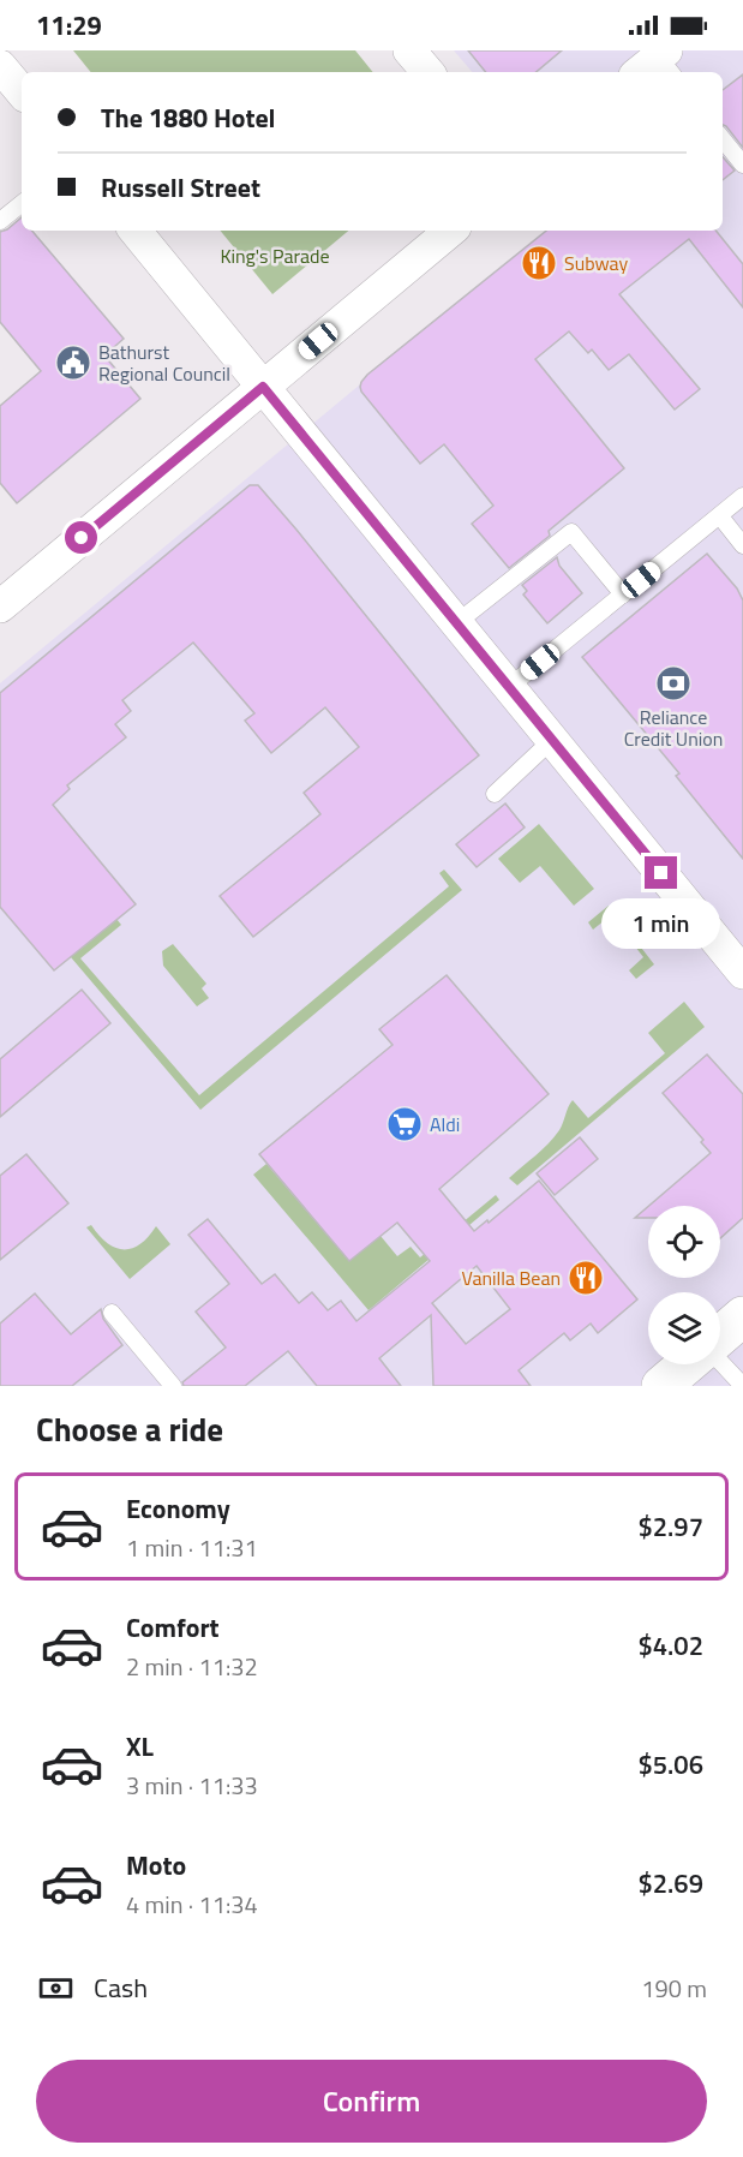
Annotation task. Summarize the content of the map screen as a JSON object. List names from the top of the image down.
{
  "parks": ["King's Parade"],
  "places": {
    "restaurant": ["Subway", "Vanilla Bean"],
    "public building": ["Bathurst Regional Council"],
    "bank": ["Reliance Credit Union"],
    "supermarket": ["Aldi"]
  },
  "page": {
    "status": "11:29",
    "banner": ["The 1880 Hotel", "Russell Street"],
    "bubble": "1 min",
    "heading": "Choose a ride",
    "list": [
      {
        "name": "Economy",
        "note": "1 min · 11:31",
        "value": "$2.97"
      },
      {
        "name": "Comfort",
        "note": "2 min · 11:32",
        "value": "$4.02"
      },
      {
        "name": "XL",
        "note": "3 min · 11:33",
        "value": "$5.06"
      },
      {
        "name": "Moto",
        "note": "4 min · 11:34",
        "value": "$2.69"
      }
    ],
    "pay": ["Cash", "190 m"],
    "buttons": "Confirm"
  }
}
